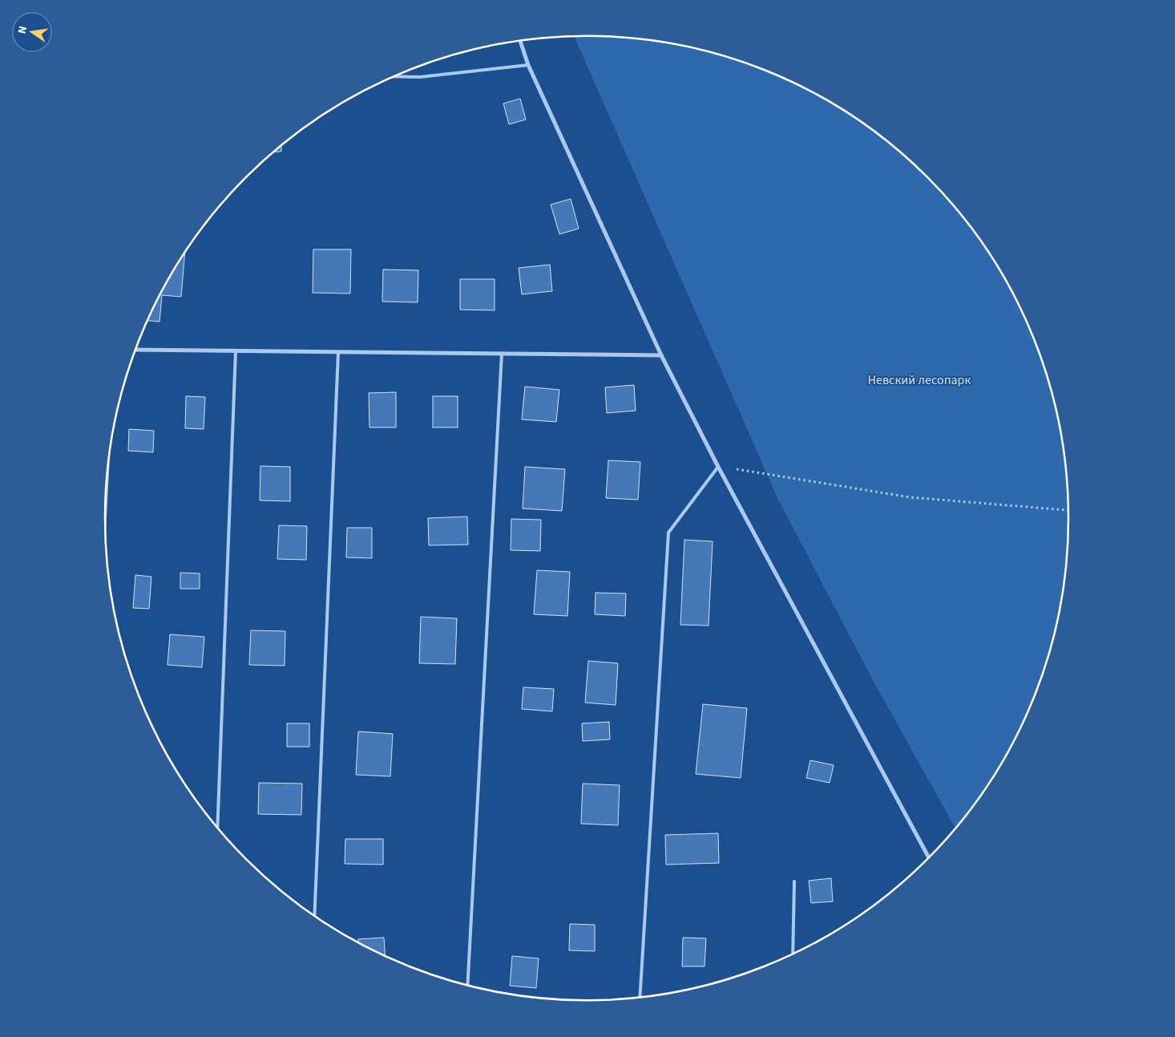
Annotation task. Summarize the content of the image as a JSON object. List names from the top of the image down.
{
  "parks": ["Невский лесопарк"],
  "north": "left"
}
